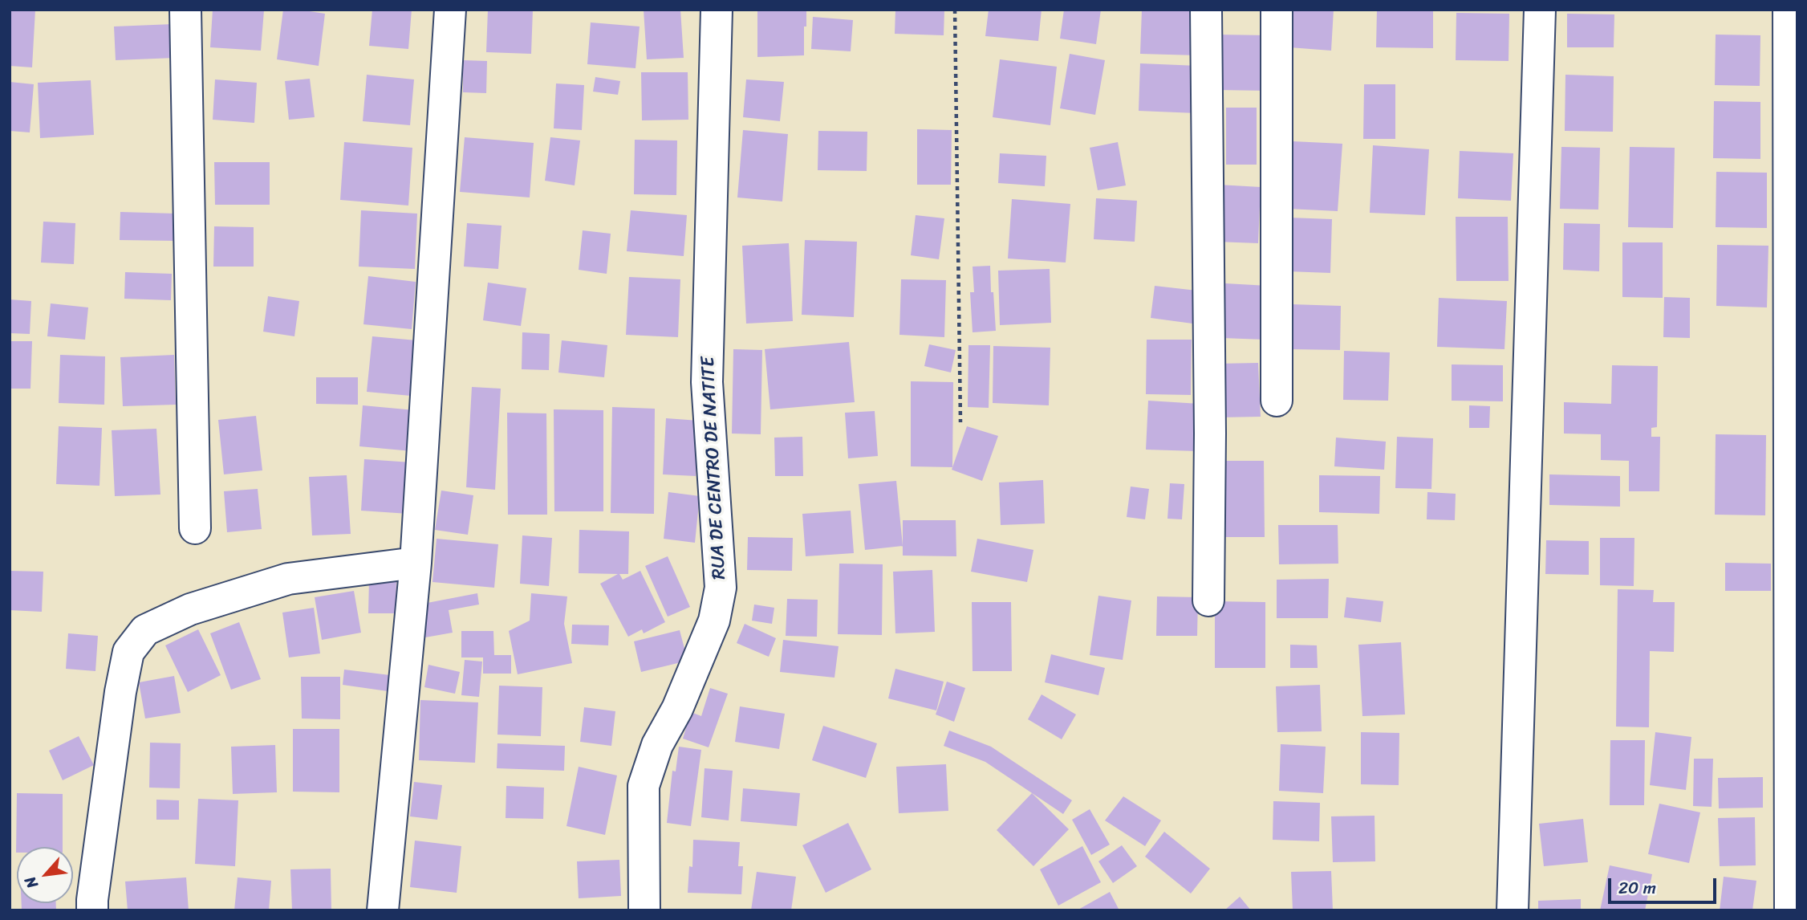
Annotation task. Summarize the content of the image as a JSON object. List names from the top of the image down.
{
  "streets": {
    "street": ["RUA DE CENTRO DE NATITE"]
  },
  "scale_bar": "20 m",
  "north": "bottom left"
}
